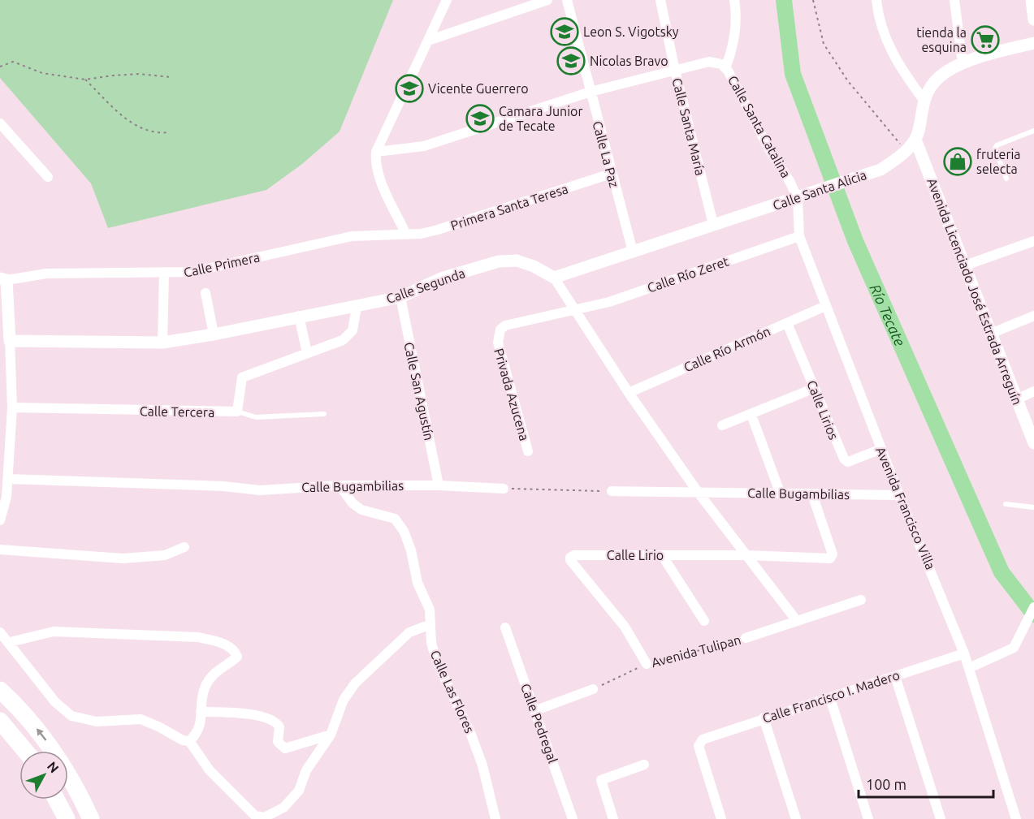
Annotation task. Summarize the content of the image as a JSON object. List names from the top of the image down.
{
  "streets": {
    "street": [
      "Calle Santa María",
      "Calle Santa Catalina",
      "Calle La Paz",
      "Calle Santa Alicia",
      "Primera Santa Teresa",
      "Calle Primera",
      "Calle Río Zeret",
      "Calle Segunda",
      "Avenida Licenciado José Estrada Arreguín",
      "Calle Río Armón",
      "Calle San Agustín",
      "Privada Azucena",
      "Calle Lirios",
      "Calle Tercera",
      "Calle Bugambilias",
      "Avenida Francisco Villa",
      "Calle Lirio",
      "Avenida Tulipan",
      "Calle Las Flores",
      "Calle Francisco I. Madero",
      "Calle Pedregal"
    ]
  },
  "crossings": [
    ["Calle Santa María", "Calle Santa Catalina"],
    ["Calle Santa María", "Calle Santa Alicia"],
    ["Calle Santa Catalina", "Calle La Paz"],
    ["Calle Santa Catalina", "Calle Santa Alicia"],
    ["Calle Santa Catalina", "Avenida Francisco Villa"],
    ["Calle La Paz", "Calle Santa Alicia"],
    ["Calle La Paz", "Primera Santa Teresa"],
    ["Calle Santa Alicia", "Calle Segunda"],
    ["Calle Santa Alicia", "Avenida Licenciado José Estrada Arreguín"],
    ["Calle Santa Alicia", "Avenida Francisco Villa"],
    ["Primera Santa Teresa", "Calle Primera"],
    ["Calle Río Zeret", "Calle Segunda"],
    ["Calle Río Zeret", "Privada Azucena"],
    ["Calle Río Zeret", "Avenida Francisco Villa"],
    ["Calle Segunda", "Calle Río Armón"],
    ["Calle Segunda", "Calle San Agustín"],
    ["Calle Segunda", "Privada Azucena"],
    ["Calle Segunda", "Calle Bugambilias"],
    ["Calle Río Armón", "Calle Lirios"],
    ["Calle Río Armón", "Avenida Francisco Villa"],
    ["Calle San Agustín", "Calle Bugambilias"],
    ["Calle Lirios", "Avenida Francisco Villa"],
    ["Calle Bugambilias", "Avenida Francisco Villa"],
    ["Calle Bugambilias", "Calle Lirio"],
    ["Calle Bugambilias", "Calle Las Flores"],
    ["Avenida Francisco Villa", "Calle Francisco I. Madero"],
    ["Calle Lirio", "Avenida Tulipan"]
  ],
  "water": ["Río Tecate"],
  "places": {
    "school or university": [
      "Leon S. Vigotsky",
      "Nicolas Bravo",
      "Vicente Guerrero",
      "Camara Junior de Tecate"
    ],
    "supermarket": ["tienda la esquina"],
    "shop": ["fruteria selecta"]
  },
  "scale_bar": "100 m",
  "north": "top right"
}
